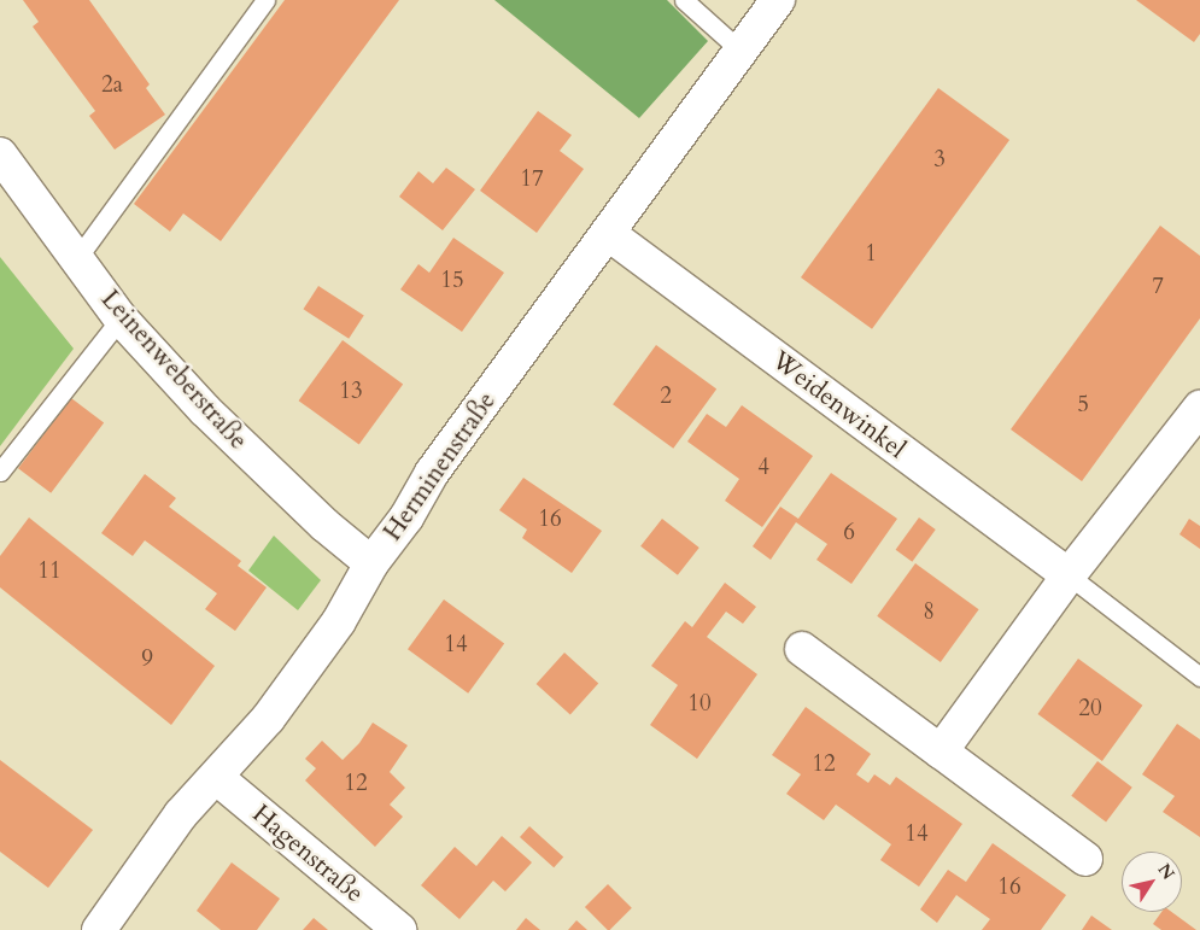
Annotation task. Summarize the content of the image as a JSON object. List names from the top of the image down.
{
  "streets": {
    "street": [
      "Leinenweberstraße",
      "Weidenwinkel",
      "Herminenstraße",
      "Hagenstraße"
    ]
  },
  "crossings": [
    ["Leinenweberstraße", "Herminenstraße"],
    ["Weidenwinkel", "Herminenstraße"],
    ["Herminenstraße", "Hagenstraße"]
  ],
  "house_numbers": [
    "2a",
    "3",
    "17",
    "1",
    "15",
    "7",
    "13",
    "2",
    "5",
    "4",
    "16",
    "6",
    "11",
    "8",
    "14",
    "9",
    "10",
    "20",
    "12",
    "12",
    "14",
    "16"
  ],
  "north": "top right"
}
